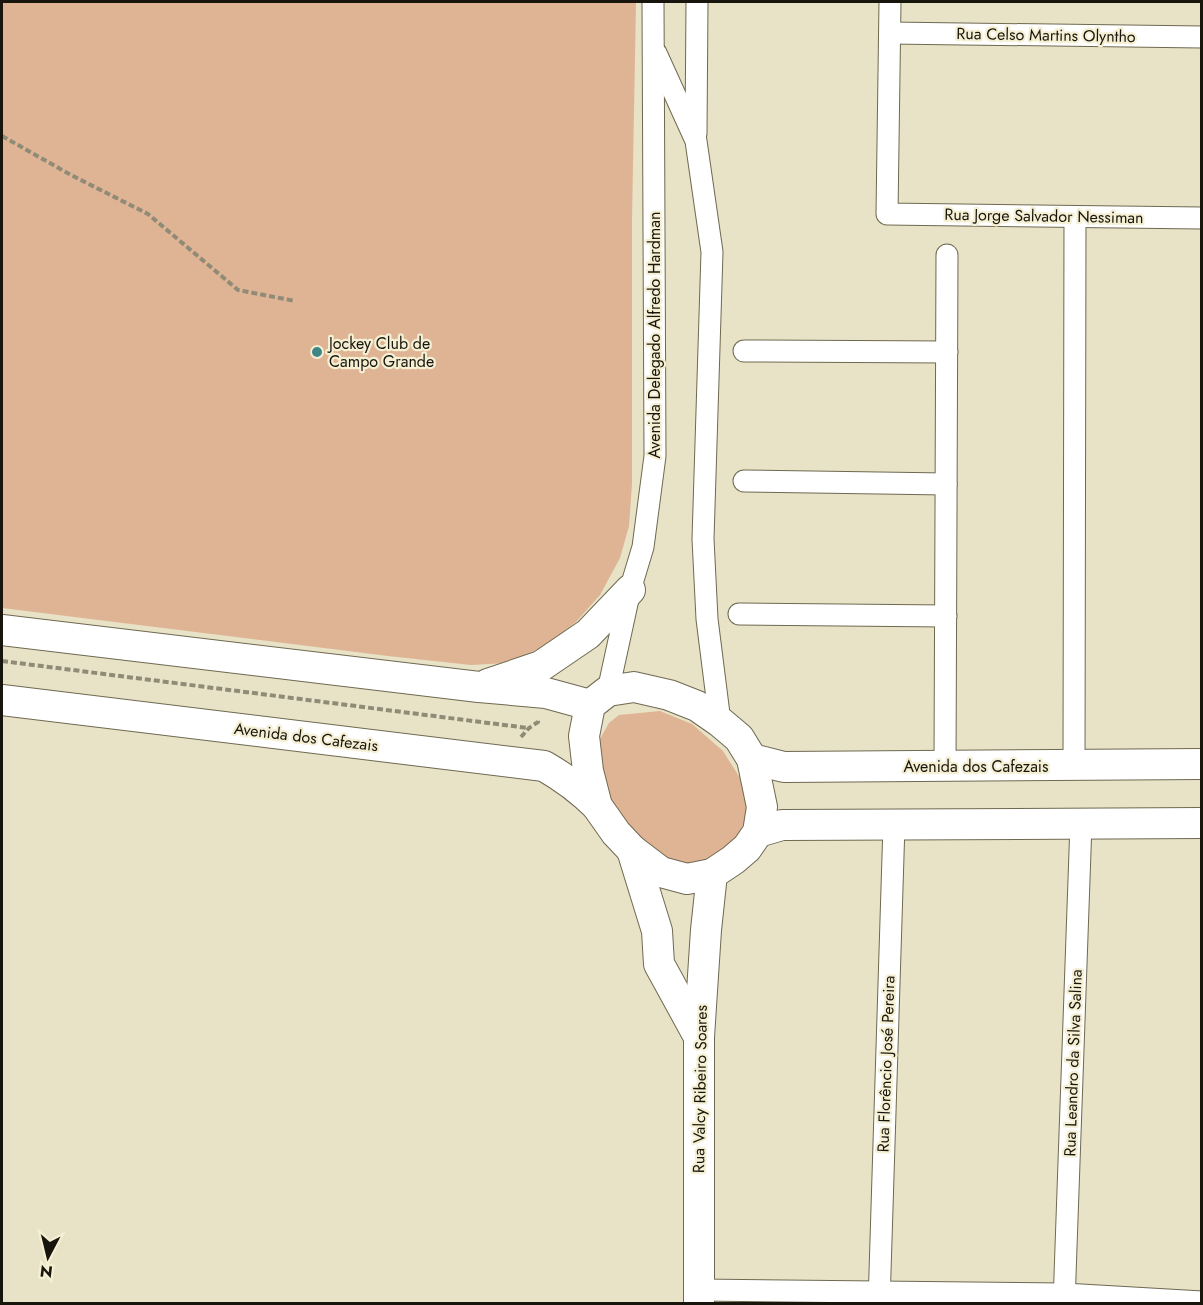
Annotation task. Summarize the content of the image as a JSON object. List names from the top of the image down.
{
  "streets": {
    "main road": ["Avenida dos Cafezais", "Rua Valcy Ribeiro Soares"],
    "street": [
      "Rua Celso Martins Olyntho",
      "Rua Jorge Salvador Nessiman",
      "Avenida Delegado Alfredo Hardman",
      "Rua Leandro da Silva Salina",
      "Rua Florêncio José Pereira"
    ]
  },
  "crossings": [
    ["Rua Celso Martins Olyntho", "Rua Jorge Salvador Nessiman"],
    ["Avenida Delegado Alfredo Hardman", "Avenida dos Cafezais"],
    ["Avenida Delegado Alfredo Hardman", "Rua Valcy Ribeiro Soares"],
    ["Avenida dos Cafezais", "Rua Valcy Ribeiro Soares"]
  ],
  "places": ["Jockey Club de Campo Grande"],
  "north": "bottom"
}
